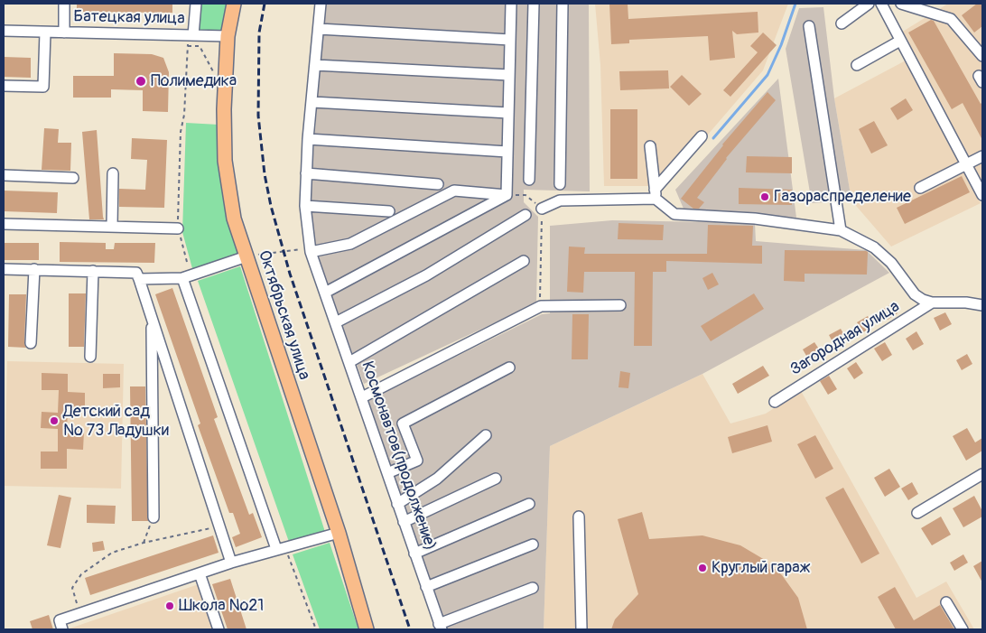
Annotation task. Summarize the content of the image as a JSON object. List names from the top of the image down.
{
  "streets": {
    "main road": ["Октябрьская улица"],
    "street": ["Батецкая улица", "Загородная улица", "Космонавтов(продолжение)"]
  },
  "crossings": [
    ["Батецкая улица", "Октябрьская улица"]
  ],
  "places": [
    "Полимедика",
    "Газораспределение",
    "Детский сад № 73 Ладушки",
    "Круглый гараж",
    "Школа №21"
  ]
}
